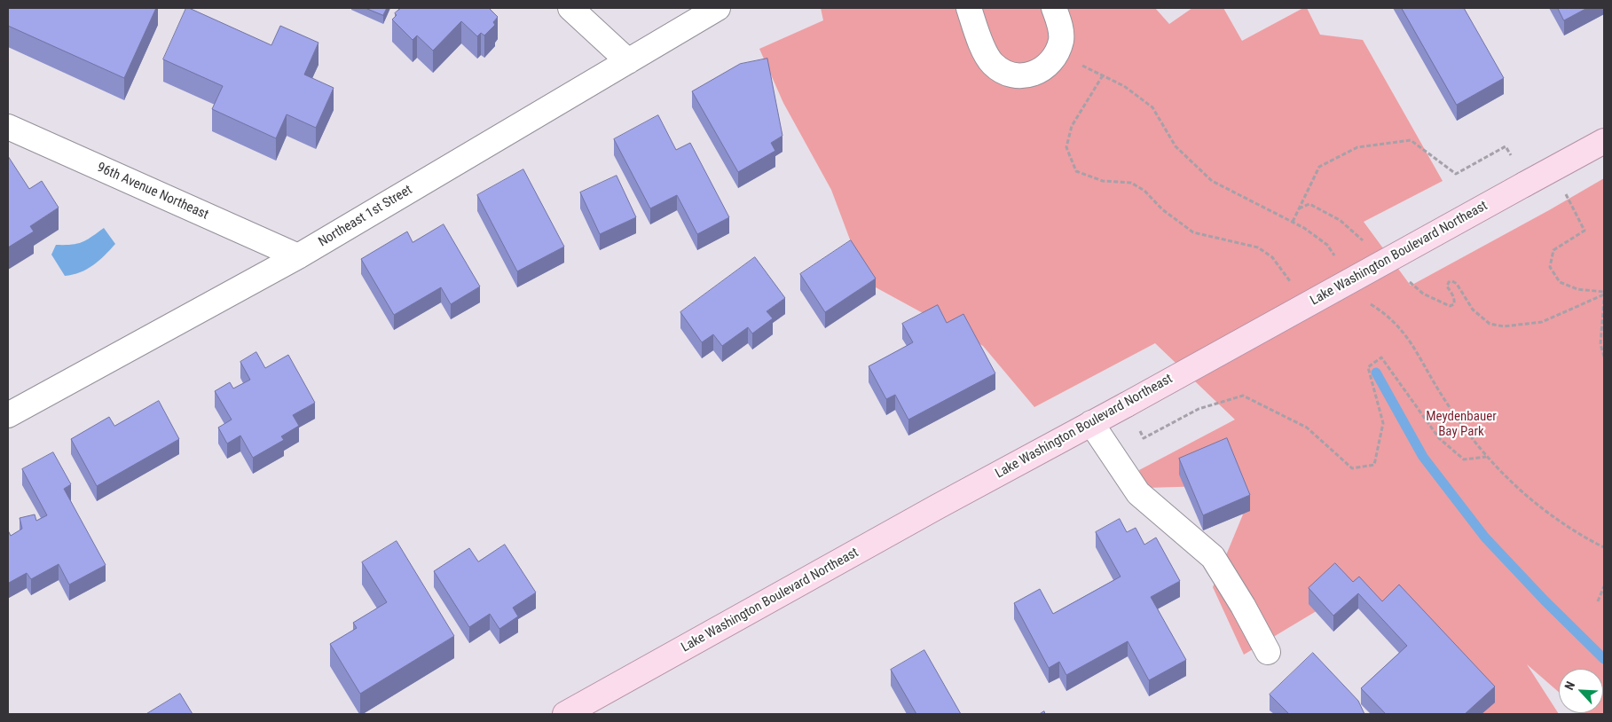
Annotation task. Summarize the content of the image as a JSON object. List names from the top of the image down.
{
  "streets": {
    "main road": ["Lake Washington Boulevard Northeast"],
    "street": ["96th Avenue Northeast", "Northeast 1st Street"]
  },
  "crossings": [
    ["96th Avenue Northeast", "Northeast 1st Street"]
  ],
  "parks": ["Meydenbauer Bay Park"],
  "north": "top left"
}
